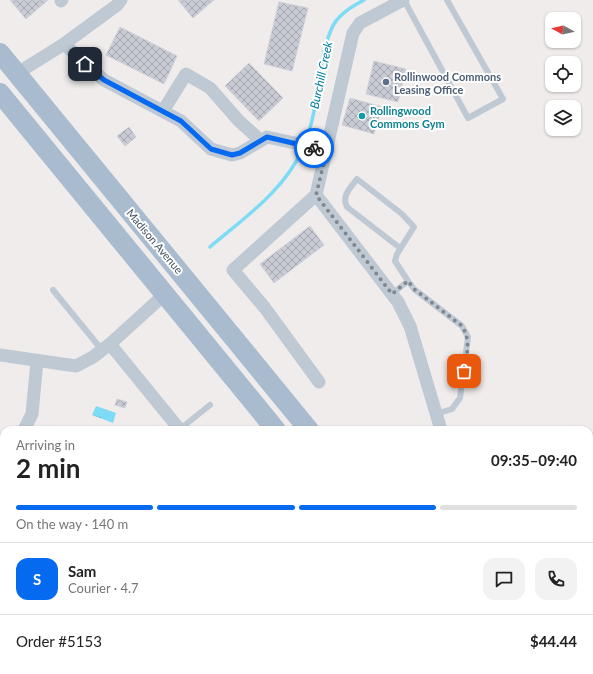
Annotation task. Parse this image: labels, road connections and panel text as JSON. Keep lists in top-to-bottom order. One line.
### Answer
{"streets":{"main road":["Madison Avenue"]},"water":["Burchill Creek"],"places":["Rollinwood Commons Leasing Office","Rollingwood Commons Gym"],"north":"left","page":{"heading":["2 min","Arriving in","09:35–09:40"],"panel":["Sam","Courier · 4.7","Order #5153","$44.44"],"bar":"On the way · 140 m","round":"S"}}
